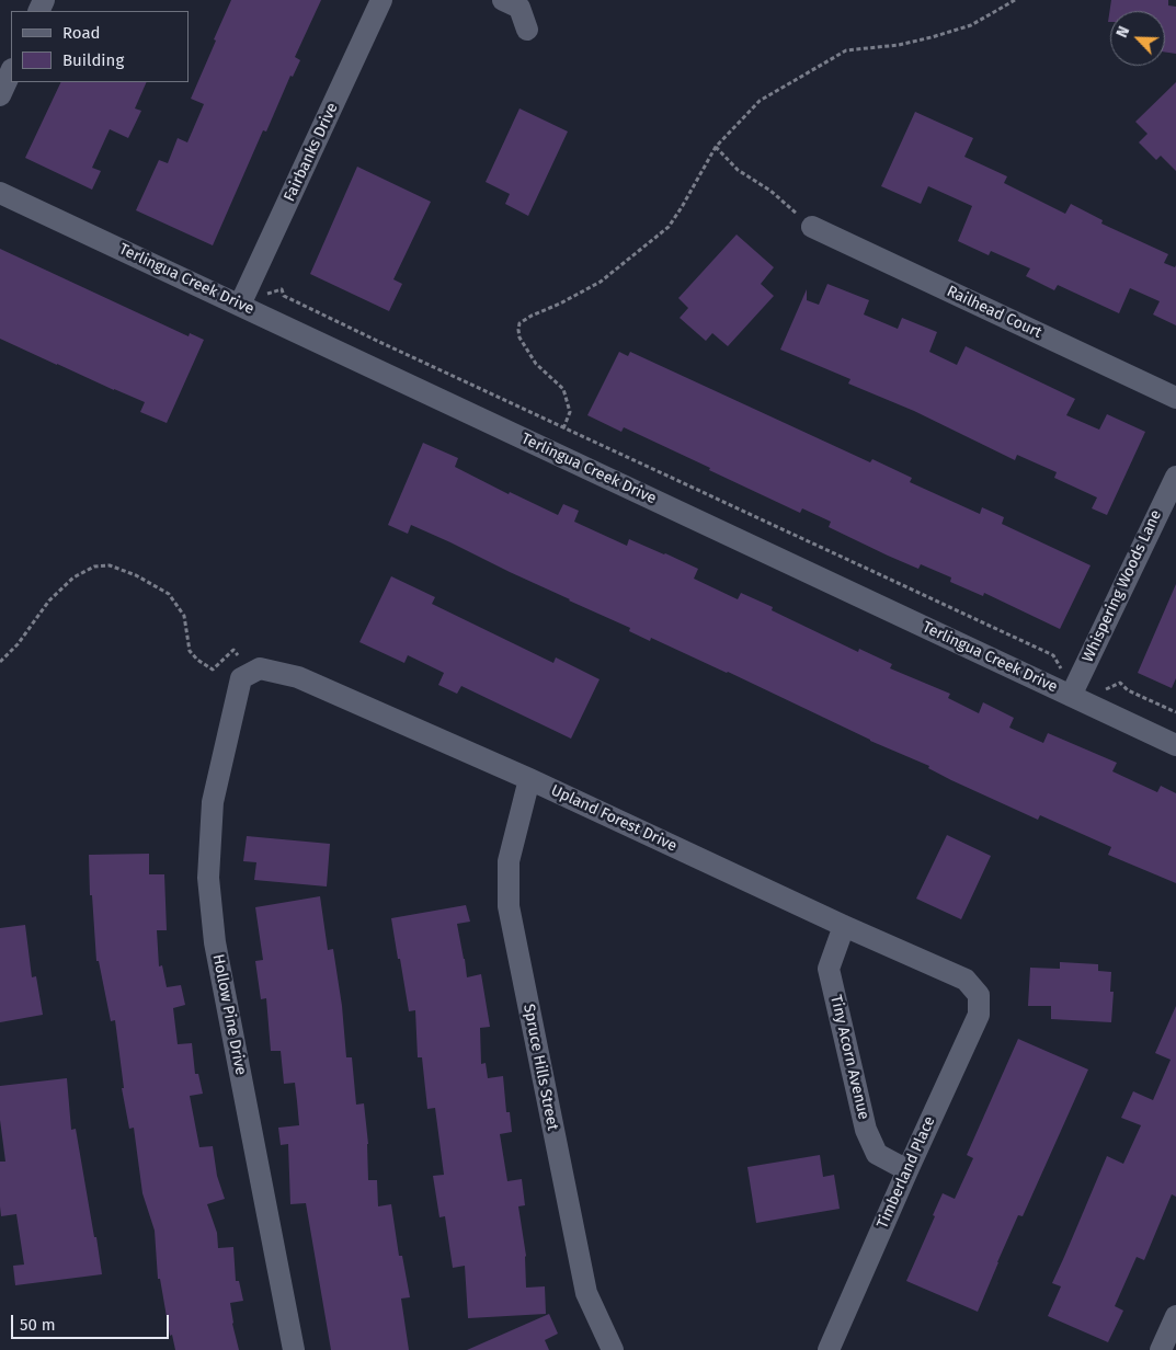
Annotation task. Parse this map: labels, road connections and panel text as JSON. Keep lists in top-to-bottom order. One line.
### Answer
{"streets":{"street":["Fairbanks Drive","Terlingua Creek Drive","Railhead Court","Whispering Woods Lane","Upland Forest Drive","Hollow Pine Drive","Tiny Acorn Avenue","Spruce Hills Street","Timberland Place"]},"crossings":[["Fairbanks Drive","Terlingua Creek Drive"],["Terlingua Creek Drive","Whispering Woods Lane"],["Upland Forest Drive","Hollow Pine Drive"],["Upland Forest Drive","Tiny Acorn Avenue"],["Upland Forest Drive","Spruce Hills Street"],["Upland Forest Drive","Timberland Place"],["Tiny Acorn Avenue","Timberland Place"]],"legend":["Road","Building"],"scale_bar":"50 m","north":"top left"}
